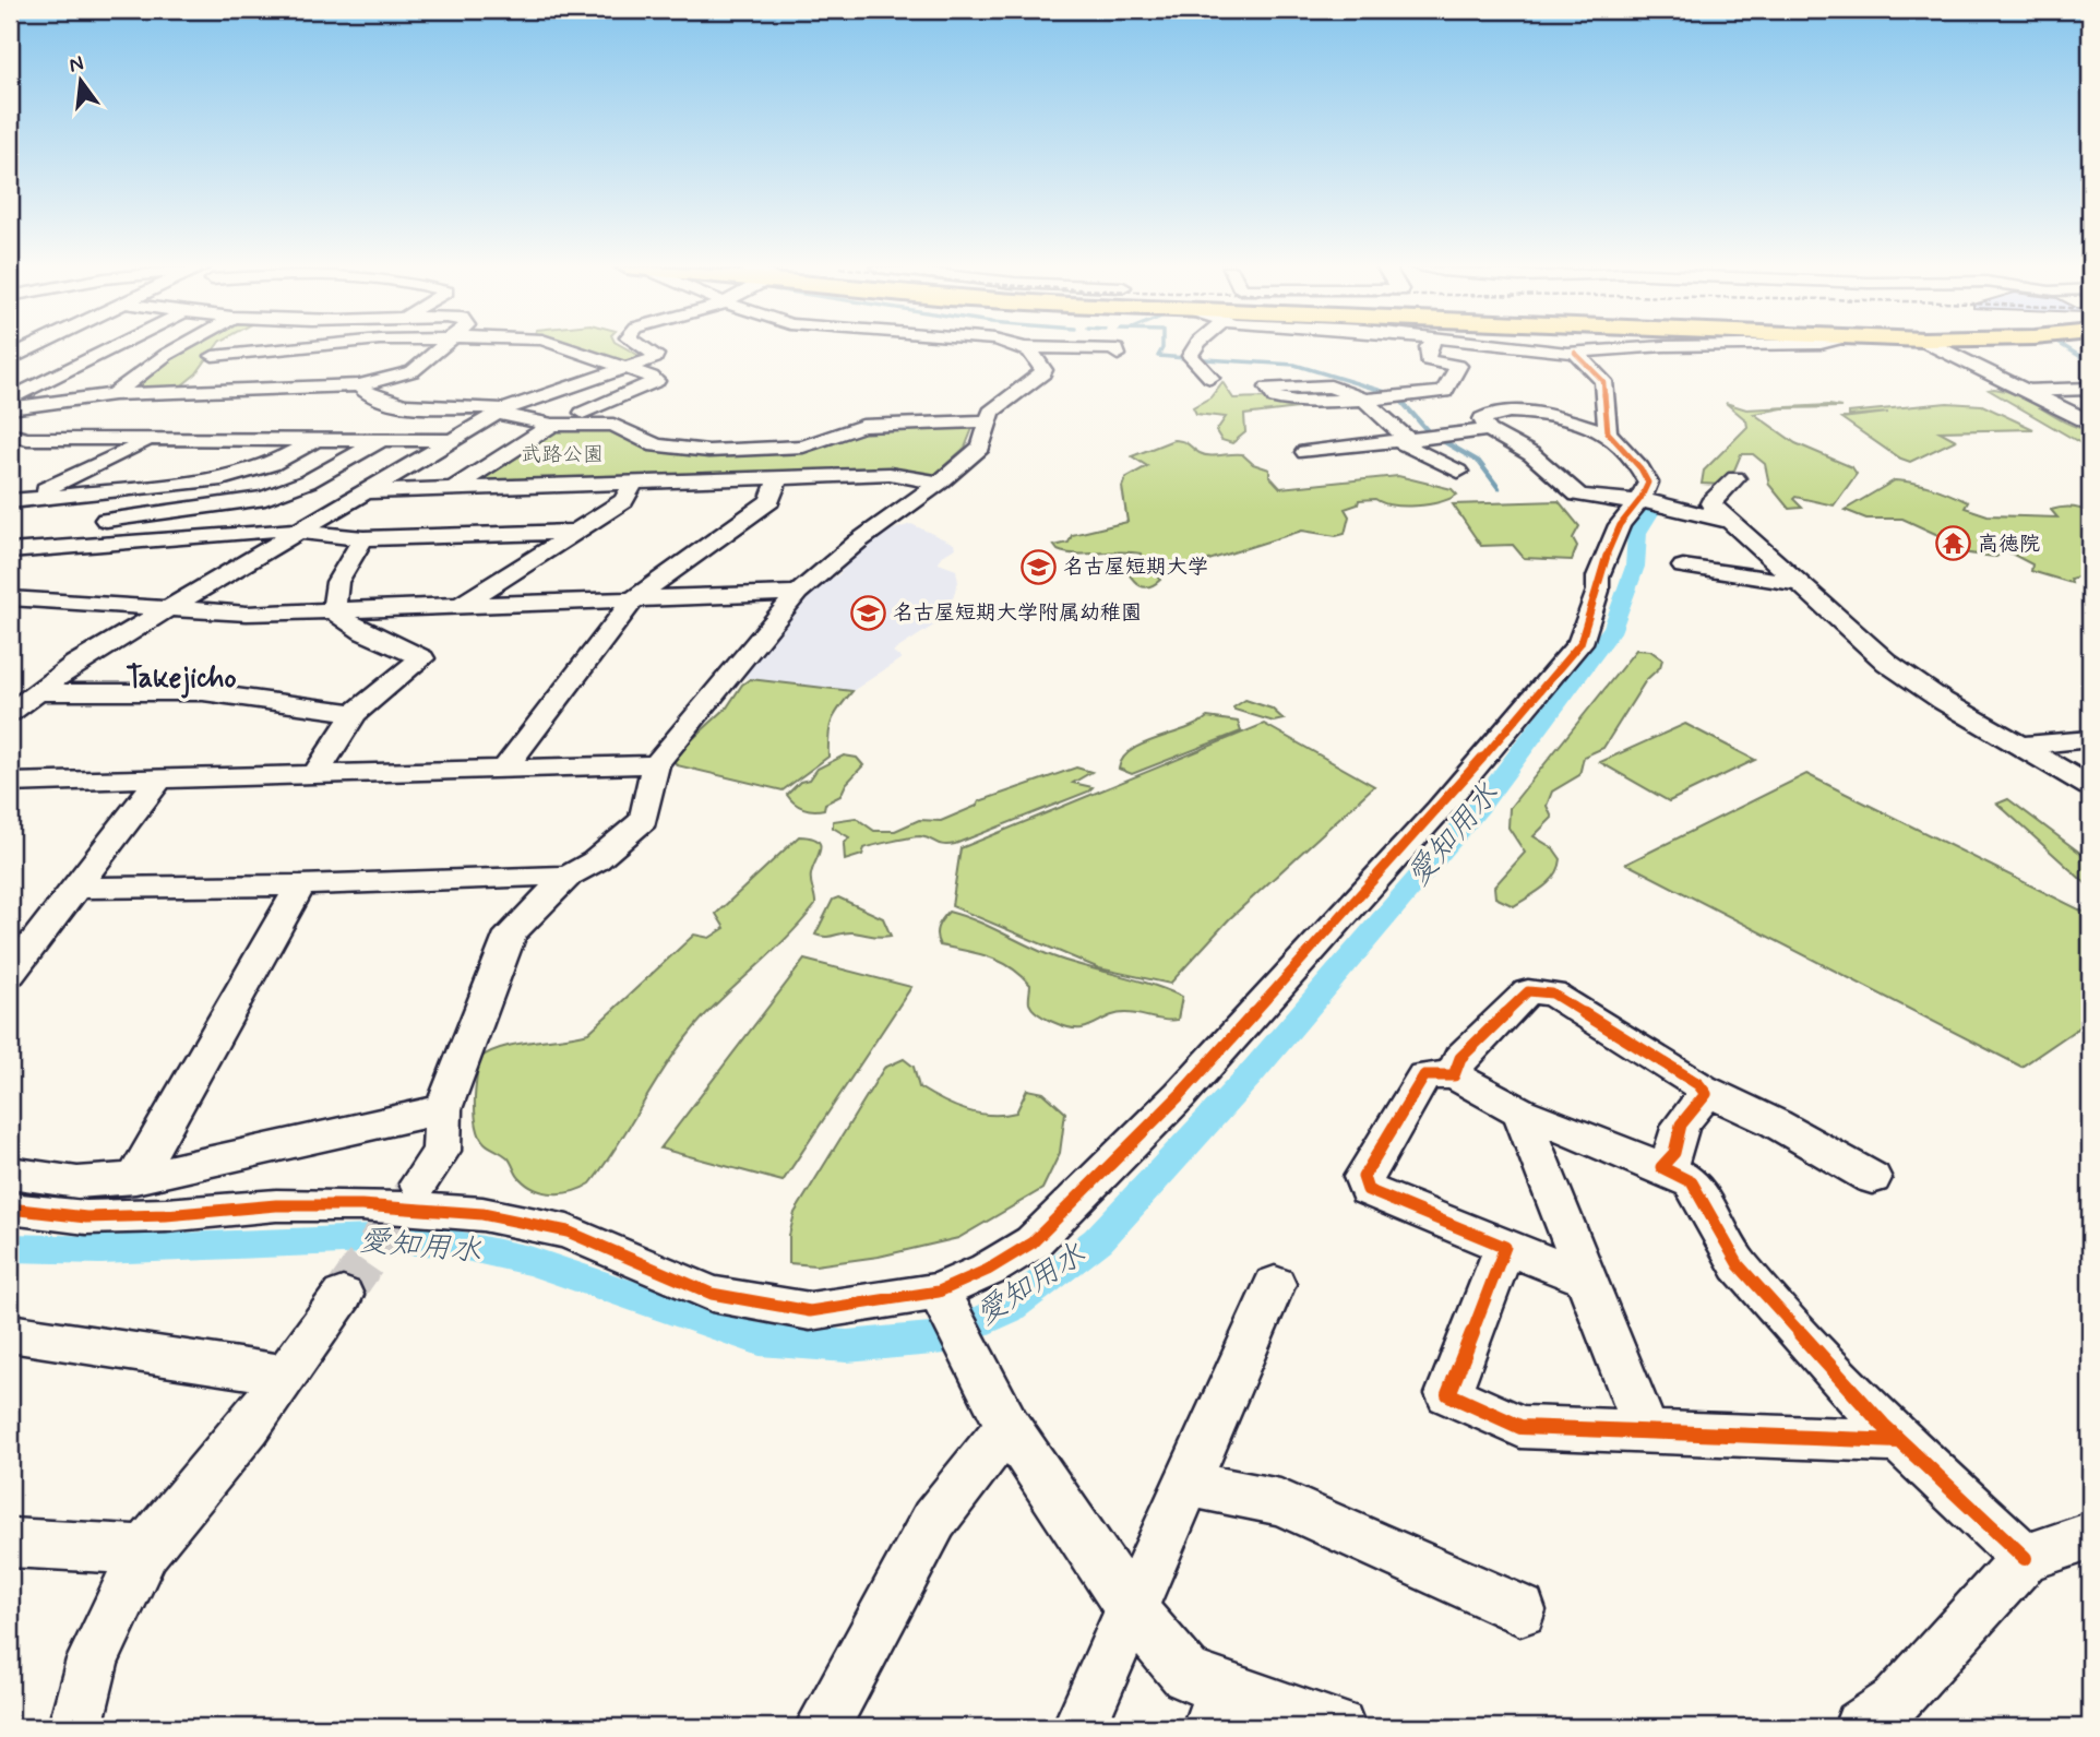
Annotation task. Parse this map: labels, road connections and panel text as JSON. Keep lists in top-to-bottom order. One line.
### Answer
{"districts":["Takejicho"],"water":["愛知用水"],"parks":["武路公園"],"places":{"temple":["高徳院"],"school or university":["名古屋短期大学","名古屋短期大学附属幼稚園"]},"north":"top"}
